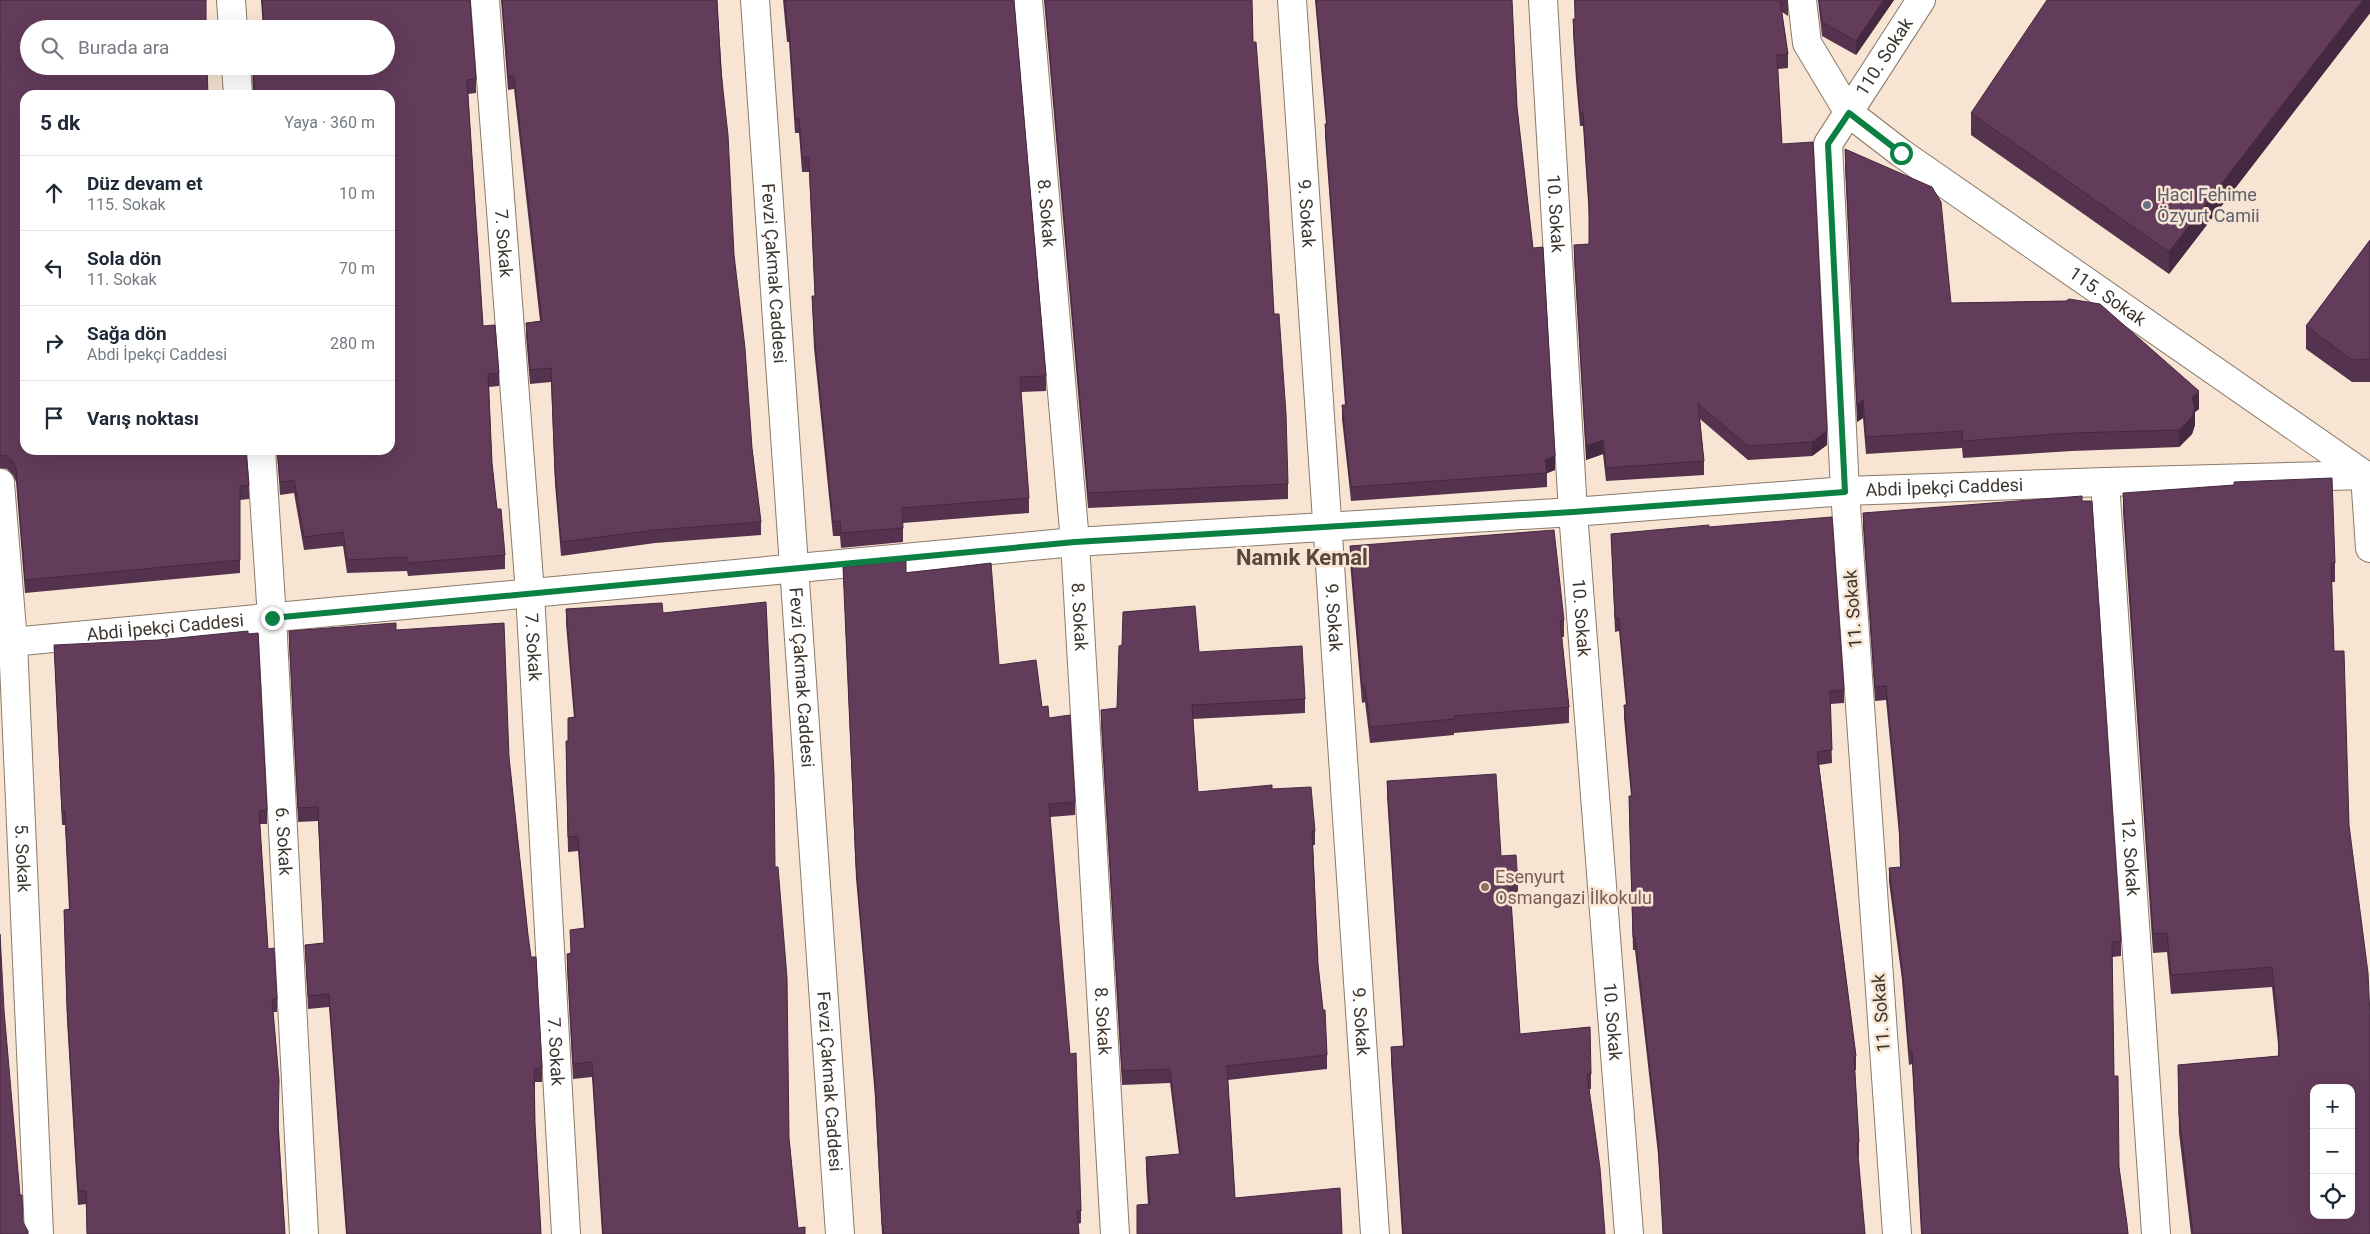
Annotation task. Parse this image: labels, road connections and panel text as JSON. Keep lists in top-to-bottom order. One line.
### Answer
{"streets":{"street":["110. Sokak","8. Sokak","9. Sokak","10. Sokak","7. Sokak","Fevzi Çakmak Caddesi","115. Sokak","Abdi İpekçi Caddesi","11. Sokak","6. Sokak","5. Sokak","12. Sokak"]},"crossings":[["110. Sokak","115. Sokak"],["110. Sokak","11. Sokak"],["8. Sokak","Abdi İpekçi Caddesi"],["9. Sokak","Abdi İpekçi Caddesi"],["10. Sokak","Abdi İpekçi Caddesi"],["7. Sokak","Abdi İpekçi Caddesi"],["Fevzi Çakmak Caddesi","Abdi İpekçi Caddesi"],["115. Sokak","Abdi İpekçi Caddesi"],["115. Sokak","11. Sokak"],["Abdi İpekçi Caddesi","11. Sokak"],["Abdi İpekçi Caddesi","6. Sokak"],["Abdi İpekçi Caddesi","5. Sokak"],["Abdi İpekçi Caddesi","12. Sokak"]],"districts":["Namık Kemal"],"places":["Hacı Fehime Özyurt Camii","Esenyurt Osmangazi İlkokulu"],"page":{"search":"Burada ara","heading":["5 dk","Yaya · 360 m"],"list":[["Düz devam et","115. Sokak","10 m"],["Sola dön","11. Sokak","70 m"],["Sağa dön","Abdi İpekçi Caddesi","280 m"],"Varış noktası"],"map_buttons":["+","−"]}}
